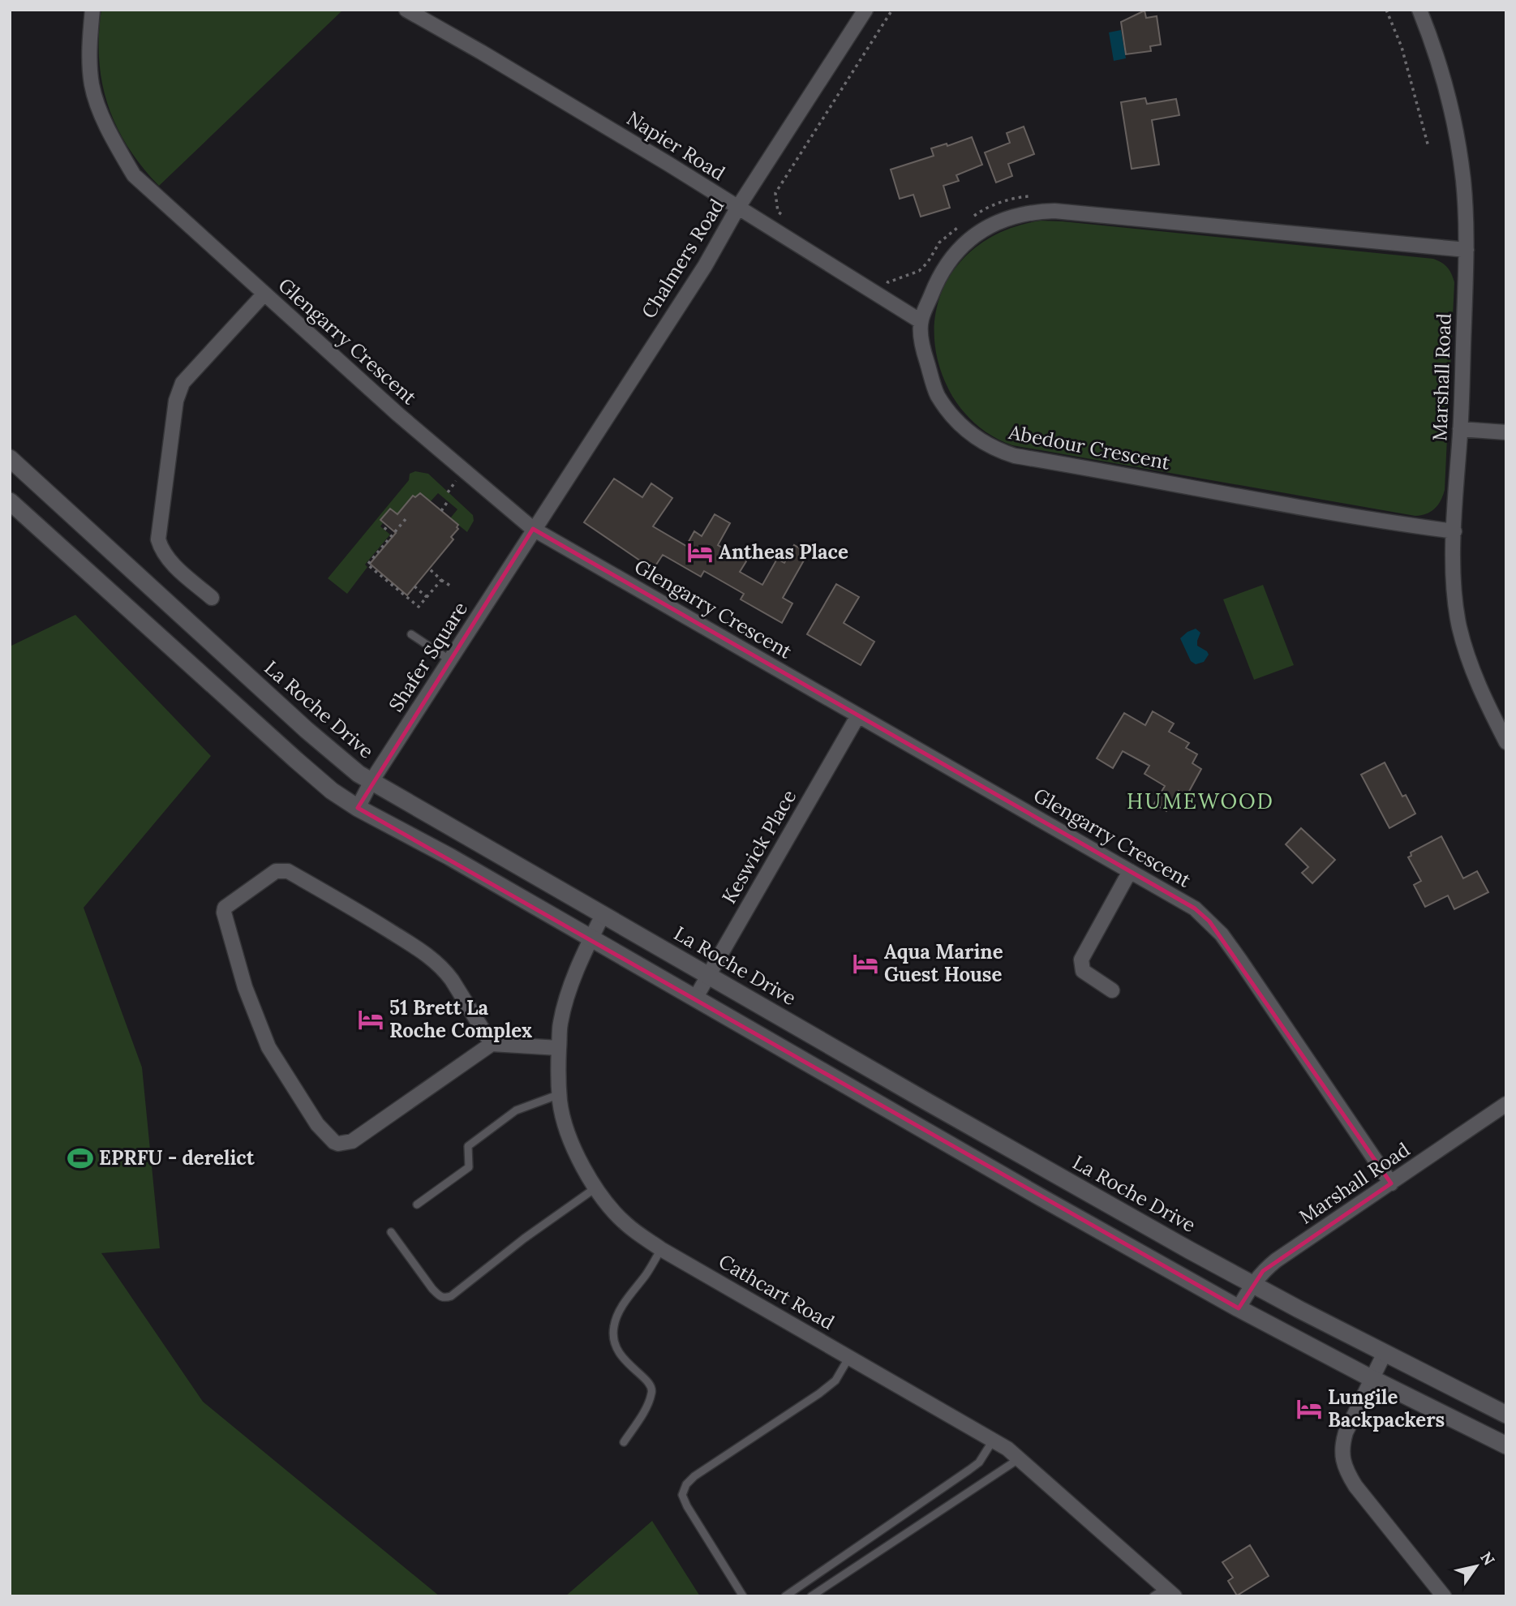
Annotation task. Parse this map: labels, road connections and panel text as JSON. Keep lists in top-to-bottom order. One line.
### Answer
{"streets":{"street":["Napier Road","Chalmers Road","Glengarry Crescent","Marshall Road","Abedour Crescent","Shafer Square","La Roche Drive","Keswick Place","Cathcart Road"]},"crossings":[["Napier Road","Chalmers Road"],["Napier Road","Abedour Crescent"],["Chalmers Road","Glengarry Crescent"],["Chalmers Road","Shafer Square"],["Glengarry Crescent","Marshall Road"],["Glengarry Crescent","Shafer Square"],["Glengarry Crescent","Keswick Place"],["Marshall Road","Abedour Crescent"],["Marshall Road","La Roche Drive"],["Shafer Square","La Roche Drive"],["La Roche Drive","Keswick Place"],["La Roche Drive","Cathcart Road"]],"districts":["HUMEWOOD"],"places":{"hotel":["Antheas Place","Aqua Marine Guest House","51 Brett La Roche Complex","Lungile Backpackers"],"sports":["EPRFU - derelict"]},"north":"top right"}
